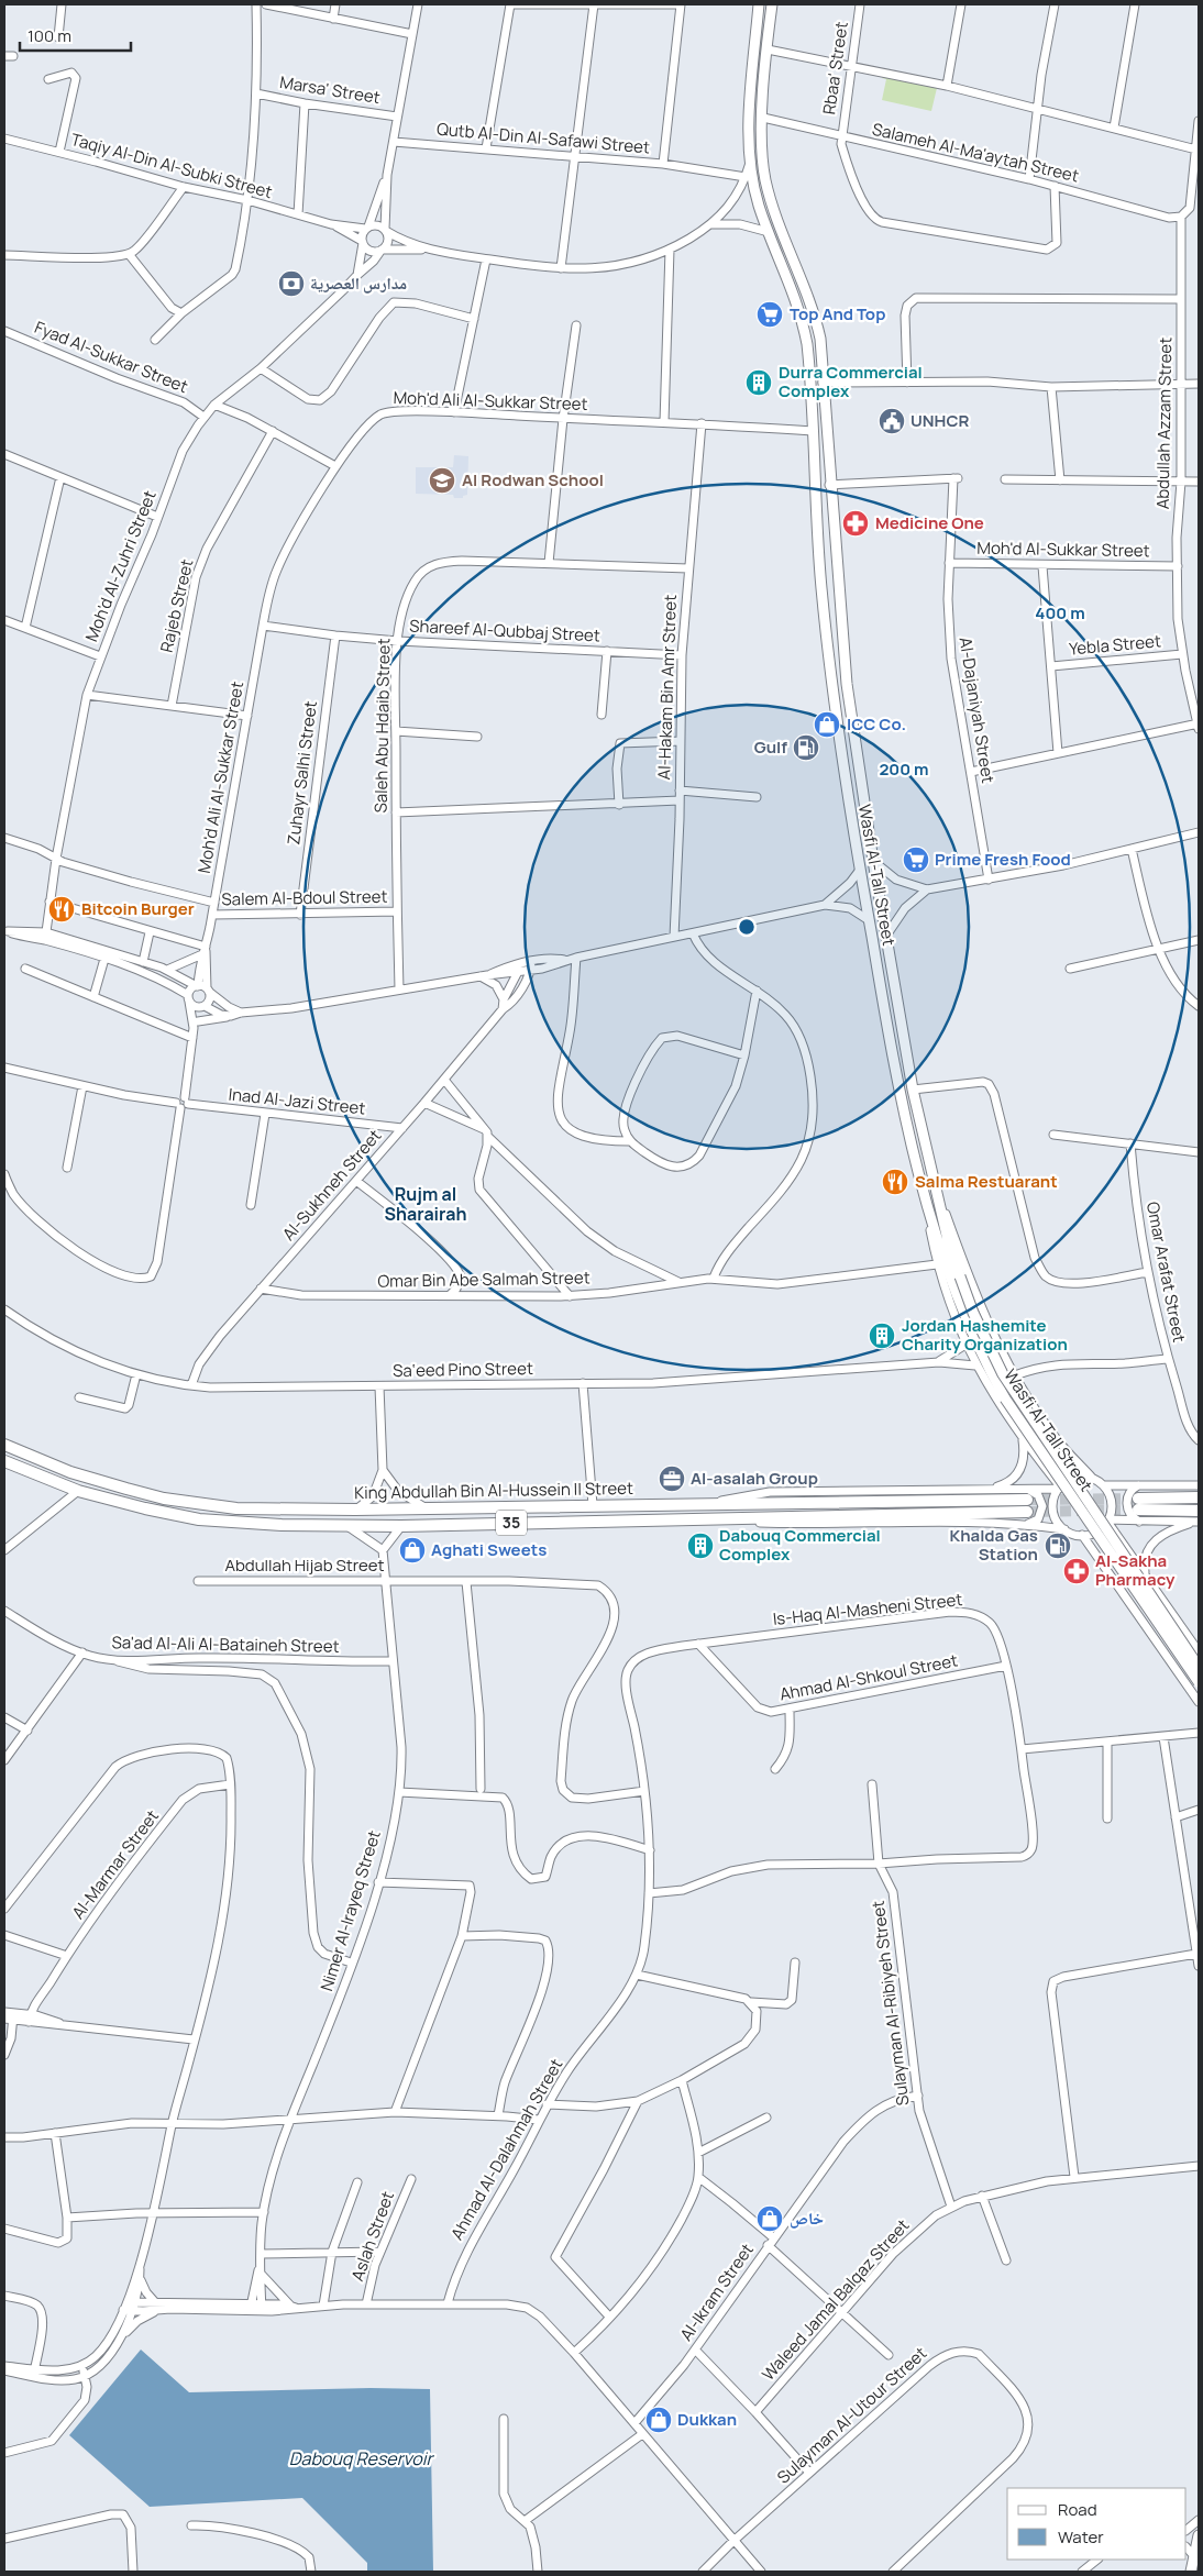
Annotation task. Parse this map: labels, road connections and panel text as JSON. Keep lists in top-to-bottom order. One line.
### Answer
{"streets":{"highway":["King Abdullah Bin Al-Hussein II Street","35"],"main road":["Wasfi Al-Tall Street"],"street":["Rbaa' Street","Marsa' Street","Qutb Al-Din Al-Safawi Street","Salameh Al-Ma'aytah Street","Taqiy Al-Din Al-Subki Street","Fyad Al-Sukkar Street","Moh'd Ali Al-Sukkar Street","Abdullah Azzam Street","Moh'd Al-Sukkar Street","Moh'd Al-Zuhri Street","Rajeb Street","Shareef Al-Qubbaj Street","Yebla Street","Al-Hakam Bin Amr Street","Al-Dajaniyah Street","Saleh Abu Hdaib Street","Zuhayr Salhi Street","Salem Al-Bdoul Street","Inad Al-Jazi Street","Al-Sukhneh Street","Omar Arafat Street","Omar Bin Abe Salmah Street","Sa‘eed Pino Street","Abdullah Hijab Street","Is-Haq Al-Masheni Street","Sa'ad Al-Ali Al-Bataineh Street","Ahmad Al-Shkoul Street","Al-Marmar Street","Nimer Al-Irayeq Street","Sulayman Al-Ribiyeh Street","Ahmad Al-Dalahmah Street","Aslah Street","Al-Ikram Street","Waleed Jamal Balqaz Street","Sulayman Al-Utour Street"]},"crossings":[["Rbaa' Street","Salameh Al-Ma'aytah Street"],["Salameh Al-Ma'aytah Street","Abdullah Azzam Street"],["Salameh Al-Ma'aytah Street","Wasfi Al-Tall Street"],["Taqiy Al-Din Al-Subki Street","Moh'd Al-Zuhri Street"],["Fyad Al-Sukkar Street","Moh'd Al-Zuhri Street"],["Moh'd Ali Al-Sukkar Street","Shareef Al-Qubbaj Street"],["Moh'd Ali Al-Sukkar Street","Al-Hakam Bin Amr Street"],["Moh'd Ali Al-Sukkar Street","Wasfi Al-Tall Street"],["Moh'd Ali Al-Sukkar Street","Salem Al-Bdoul Street"],["Abdullah Azzam Street","Moh'd Al-Sukkar Street"],["Abdullah Azzam Street","Yebla Street"],["Moh'd Al-Sukkar Street","Al-Dajaniyah Street"],["Shareef Al-Qubbaj Street","Al-Hakam Bin Amr Street"],["Shareef Al-Qubbaj Street","Saleh Abu Hdaib Street"],["Shareef Al-Qubbaj Street","Zuhayr Salhi Street"],["Al-Hakam Bin Amr Street","Saleh Abu Hdaib Street"],["Al-Dajaniyah Street","Wasfi Al-Tall Street"],["Saleh Abu Hdaib Street","Salem Al-Bdoul Street"],["Zuhayr Salhi Street","Salem Al-Bdoul Street"],["Inad Al-Jazi Street","Al-Sukhneh Street"],["Al-Sukhneh Street","Omar Bin Abe Salmah Street"],["Al-Sukhneh Street","Sa‘eed Pino Street"],["Abdullah Hijab Street","Nimer Al-Irayeq Street"],["Abdullah Hijab Street","Ahmad Al-Dalahmah Street"],["Is-Haq Al-Masheni Street","Ahmad Al-Shkoul Street"],["Is-Haq Al-Masheni Street","Sulayman Al-Ribiyeh Street"],["Is-Haq Al-Masheni Street","Ahmad Al-Dalahmah Street"],["Sa'ad Al-Ali Al-Bataineh Street","Nimer Al-Irayeq Street"],["Sulayman Al-Ribiyeh Street","Al-Ikram Street"],["Sulayman Al-Ribiyeh Street","Waleed Jamal Balqaz Street"]],"districts":["Rujm al Sharairah"],"water":["Dabouq Reservoir"],"places":{"bank":["مدارس العصرية"],"supermarket":["Top And Top","Prime Fresh Food"],"building":["Durra Commercial Complex","Jordan Hashemite Charity Organization","Dabouq Commercial Complex"],"public building":["UNHCR"],"school or university":["Al Rodwan School"],"pharmacy":["Medicine One","Al-Sakha Pharmacy"],"shop":["ICC Co.","Aghati Sweets","خاص","Dukkan"],"fuel station":["Gulf","Khalda Gas Station"],"restaurant":["Bitcoin Burger","Salma Restuarant"],"office":["Al-asalah Group"]},"legend":["Road","Water"],"scale_bar":"100 m","rings":["400 m","200 m"]}
